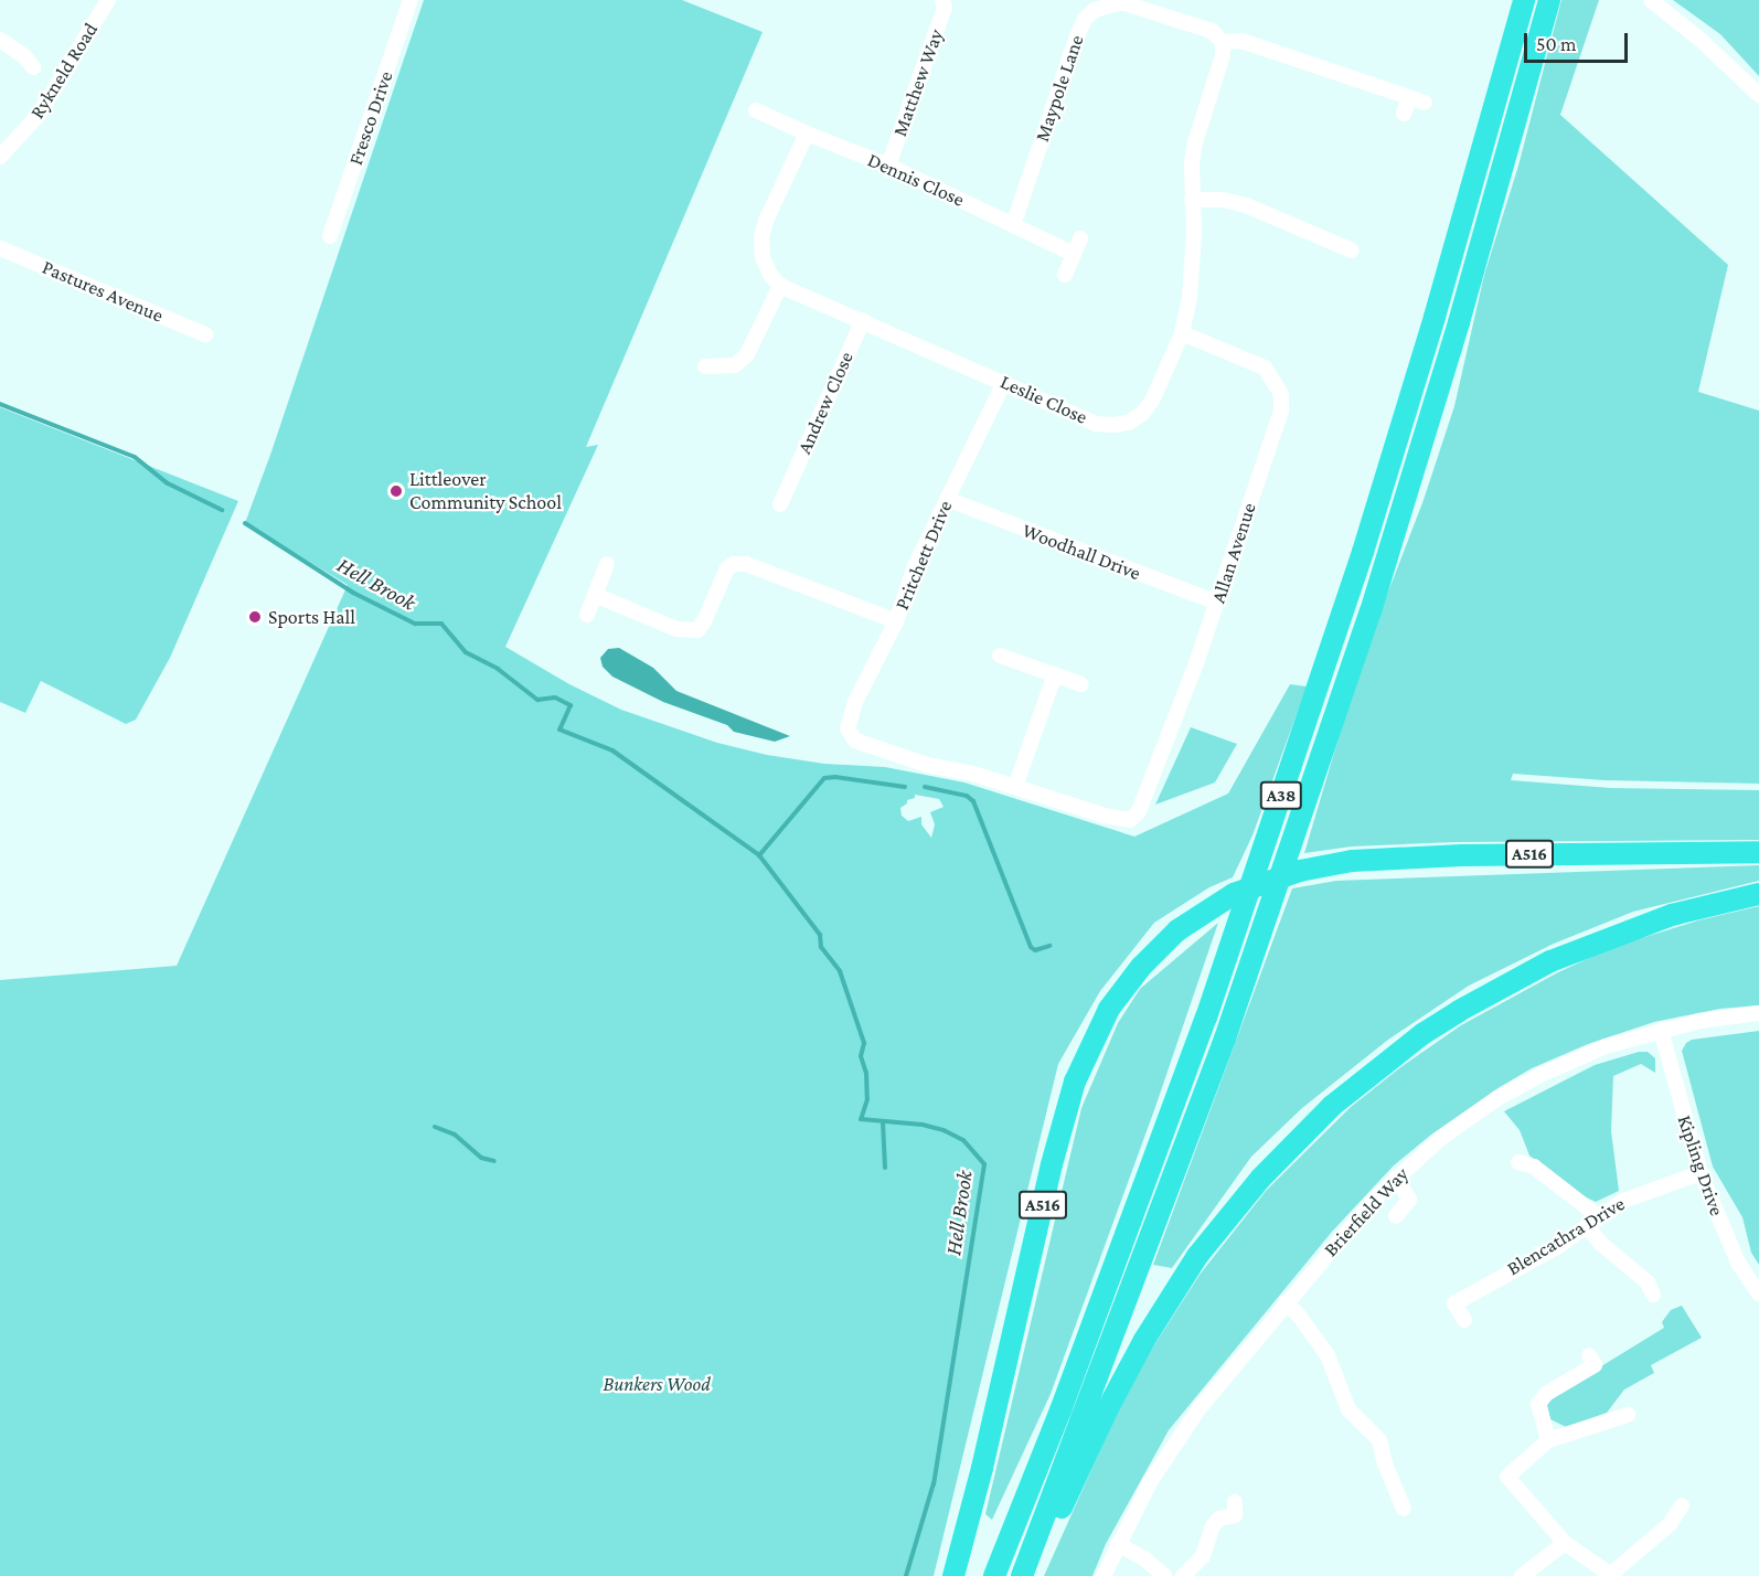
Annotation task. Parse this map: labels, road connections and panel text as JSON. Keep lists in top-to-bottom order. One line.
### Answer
{"streets":{"highway":["A38","A516"],"street":["Rykneld Road","Matthew Way","Maypole Lane","Fresco Drive","Dennis Close","Pastures Avenue","Leslie Close","Andrew Close","Woodhall Drive","Allan Avenue","Pritchett Drive","Kipling Drive","Brierfield Way","Blencathra Drive"]},"crossings":[["Matthew Way","Dennis Close"],["Maypole Lane","Dennis Close"],["Maypole Lane","Leslie Close"],["Leslie Close","Andrew Close"],["Leslie Close","Allan Avenue"],["Leslie Close","Pritchett Drive"],["Woodhall Drive","Allan Avenue"],["Woodhall Drive","Pritchett Drive"],["Allan Avenue","Pritchett Drive"],["Kipling Drive","Brierfield Way"],["Kipling Drive","Blencathra Drive"]],"water":["Hell Brook"],"parks":["Bunkers Wood"],"places":["Littleover Community School","Sports Hall"],"scale_bar":"50 m"}
